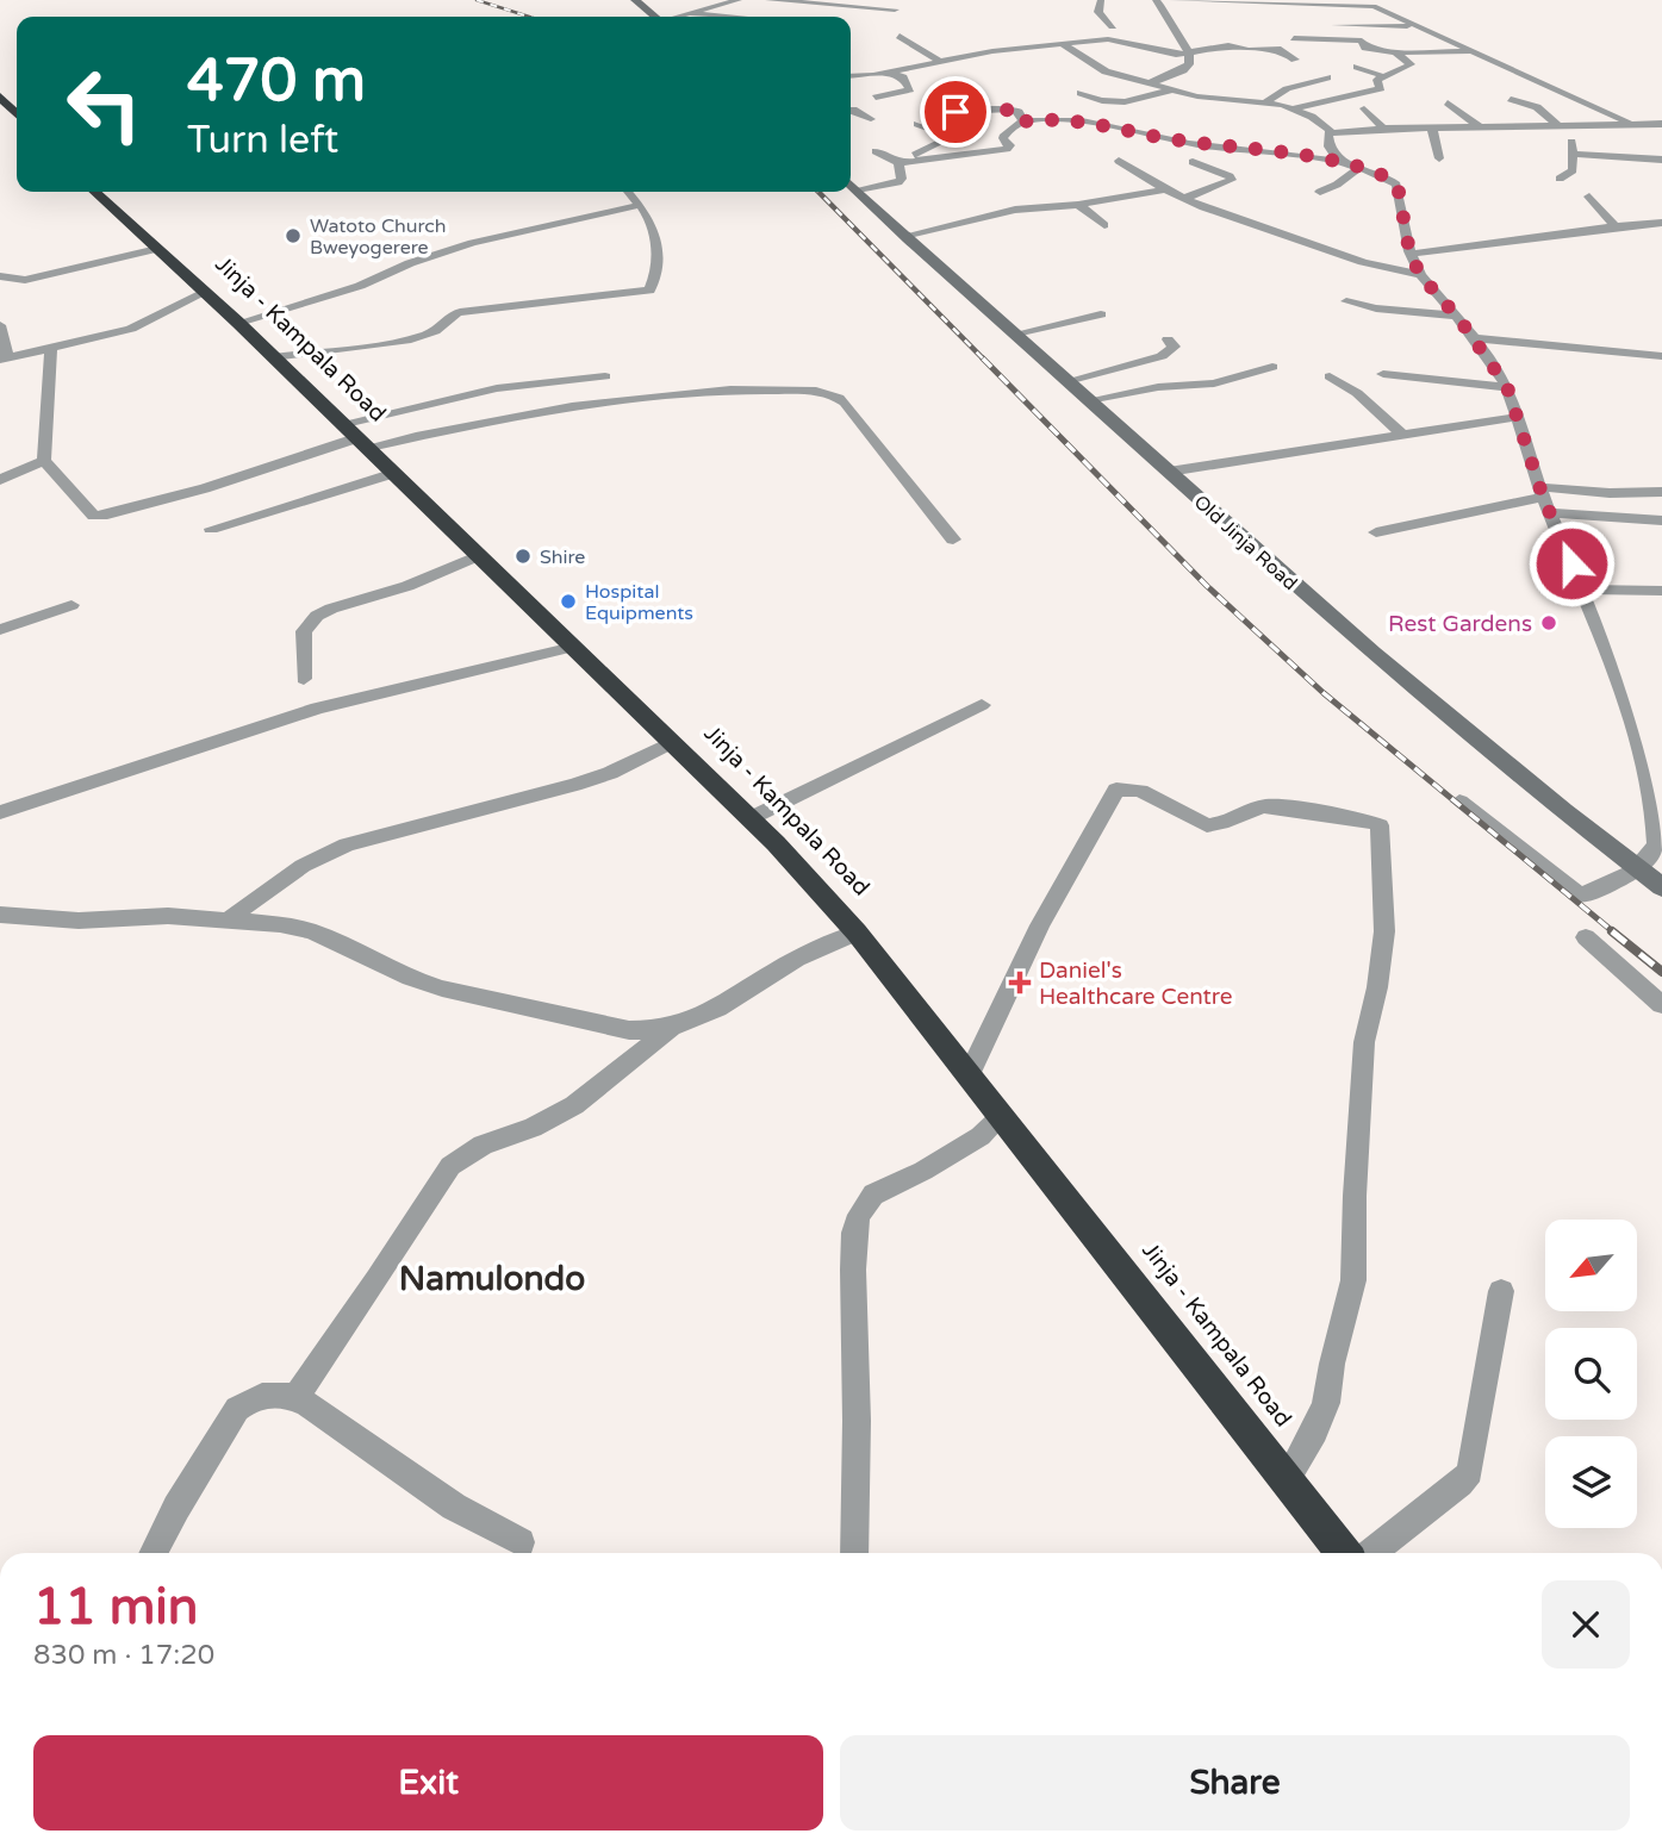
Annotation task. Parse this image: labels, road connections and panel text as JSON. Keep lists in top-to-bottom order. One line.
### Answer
{"streets":{"highway":["Jinja - Kampala Road"],"main road":["Old Jinja Road"]},"districts":["Namulondo"],"places":{"other":["Watoto Church Bweyogerere","Shire","Hospital Equipments","Rest Gardens"],"health":["Daniel's Healthcare Centre"]},"north":"bottom left","page":{"turn":["470 m","Turn left"],"heading":["11 min","830 m · 17:20"],"buttons":["Exit","Share"]}}
